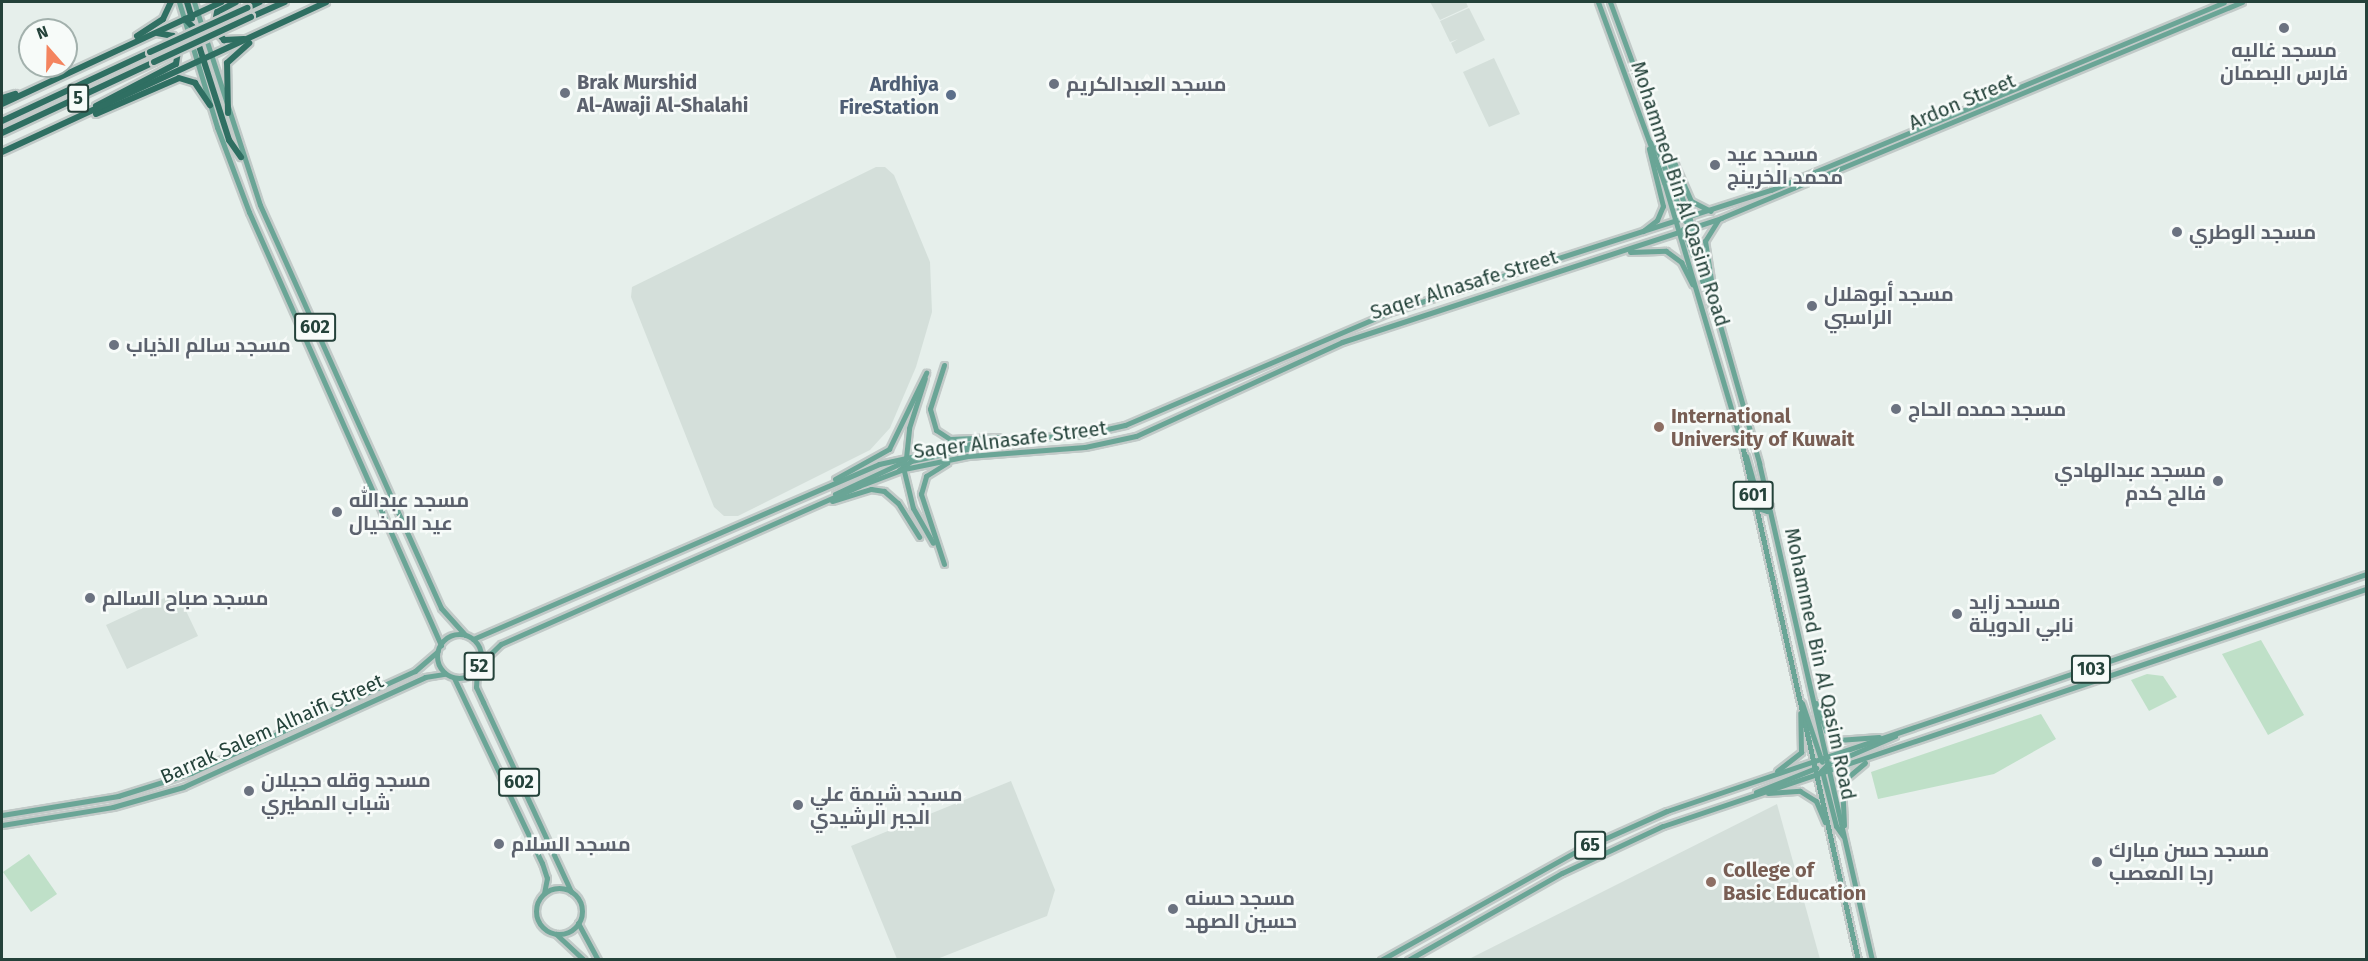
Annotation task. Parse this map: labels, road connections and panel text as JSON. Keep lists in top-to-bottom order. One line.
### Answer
{"streets":{"highway":["5"],"main road":["Ardon Street","Mohammed Bin Al Qasim Road","Saqer Alnasafe Street","602","601","52","103","Barrak Salem Alhaifi Street","65"]},"crossings":[["Ardon Street","Mohammed Bin Al Qasim Road"],["Ardon Street","Saqer Alnasafe Street"],["Mohammed Bin Al Qasim Road","Saqer Alnasafe Street"],["Mohammed Bin Al Qasim Road","103"],["Mohammed Bin Al Qasim Road","65"],["Saqer Alnasafe Street","602"],["Saqer Alnasafe Street","52"],["Saqer Alnasafe Street","Barrak Salem Alhaifi Street"],["602","52"],["602","Barrak Salem Alhaifi Street"],["52","Barrak Salem Alhaifi Street"],["103","65"]],"places":["مسجد غاليه فارس البصمان","مسجد العبدالكريم","Brak Murshid Al-Awaji Al-Shalahi","Ardhiya FireStation","مسجد عيد محمد الخرينج","مسجد الوطري","مسجد أبوهلال الراسبي","مسجد سالم الذياب","مسجد حمده الحاج","International University of Kuwait","مسجد عبدالهادي فالح كدم","مسجد عبدالله عيد المخيال","مسجد صباح السالم","مسجد زايد نابي الدويلة","مسجد وقله حجيلان شباب المطيري","مسجد شيمة علي الجبر الرشيدي","مسجد السلام","مسجد حسن مبارك رجا المعصب","College of Basic Education","مسجد حسنه حسين الصهد"],"north":"top"}
